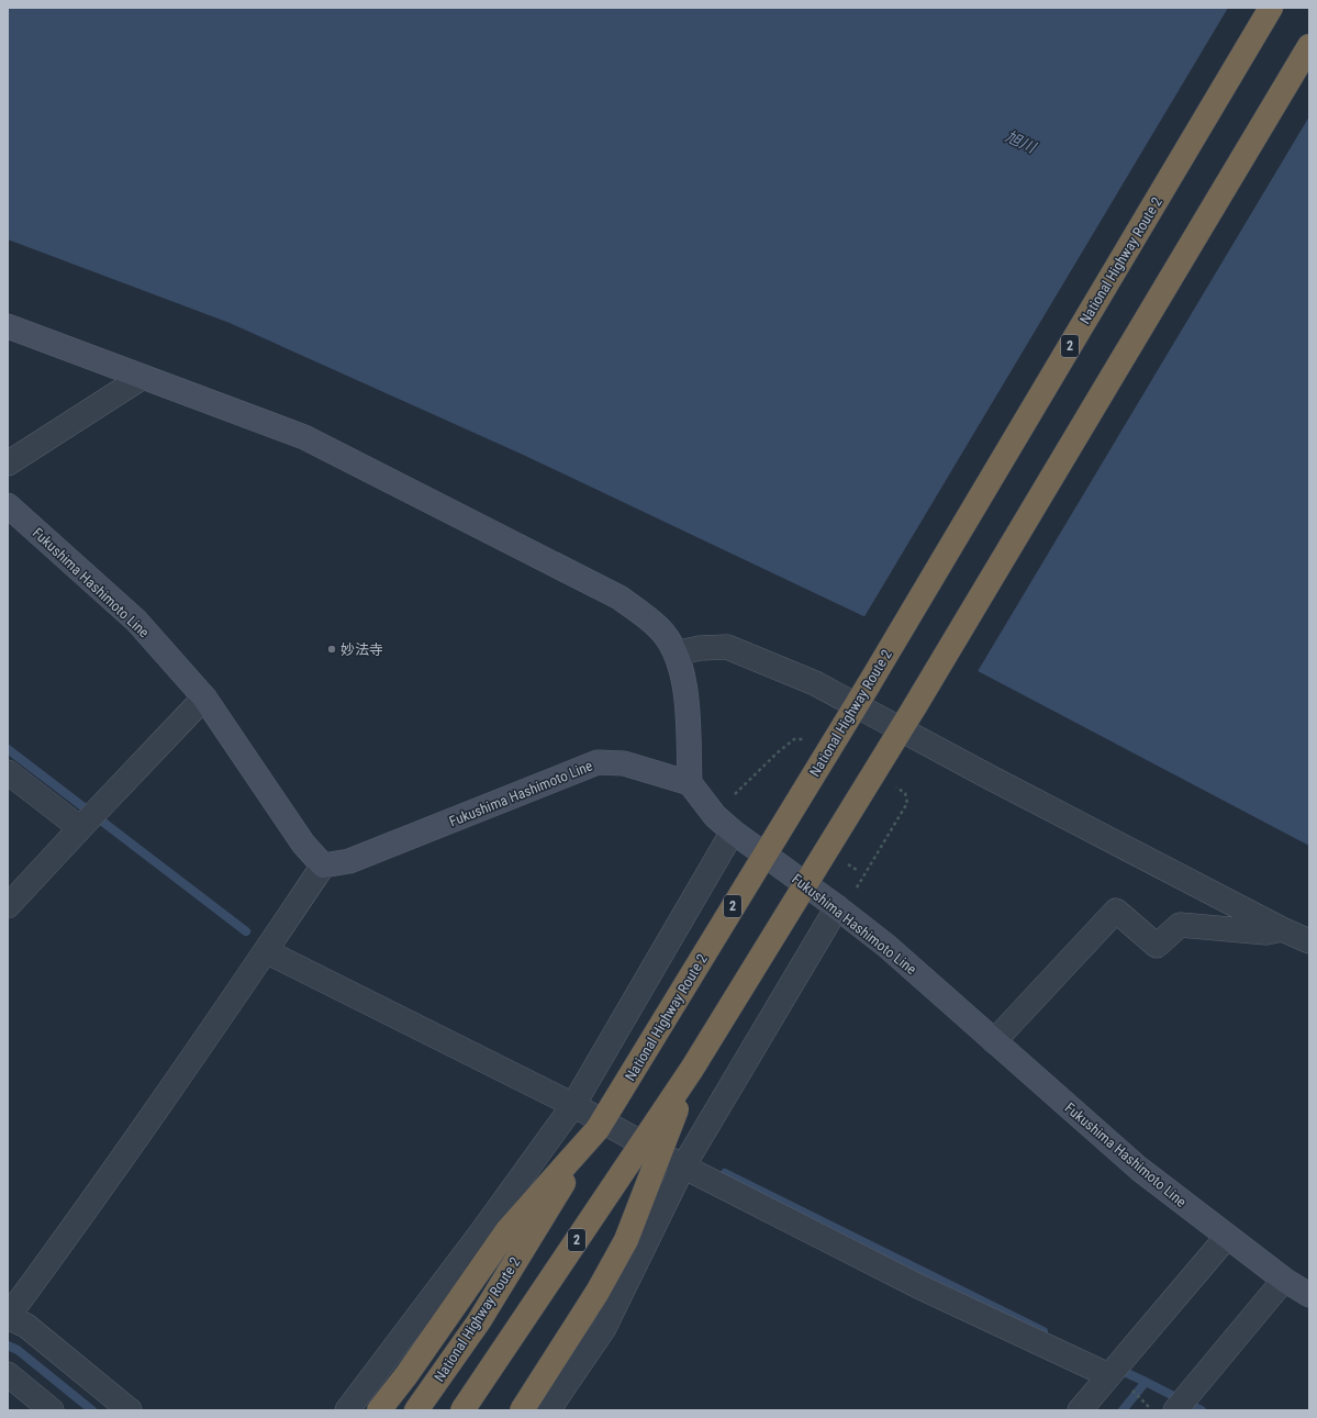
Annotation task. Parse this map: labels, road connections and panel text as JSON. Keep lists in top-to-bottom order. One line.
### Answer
{"streets":{"highway":["National Highway Route 2","2"],"main road":["Fukushima Hashimoto Line"]},"water":["旭川"],"places":["妙法寺"]}
